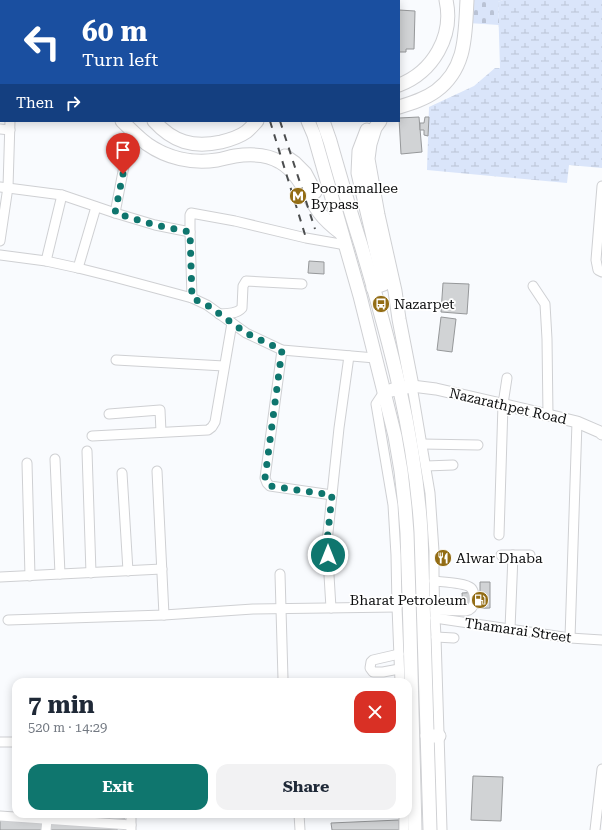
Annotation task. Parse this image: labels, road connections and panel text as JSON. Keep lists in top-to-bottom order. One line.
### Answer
{"streets":{"main road":["Nazarathpet Road"],"street":["Thamarai Street"]},"places":{"metro station":["Poonamallee Bypass"],"bus stop":["Nazarpet"],"restaurant":["Alwar Dhaba"],"fuel station":["Bharat Petroleum"]},"page":{"turn":["60 m","Turn left"],"then":"Then","heading":["7 min","520 m · 14:29"],"buttons":["Exit","Share"]}}
